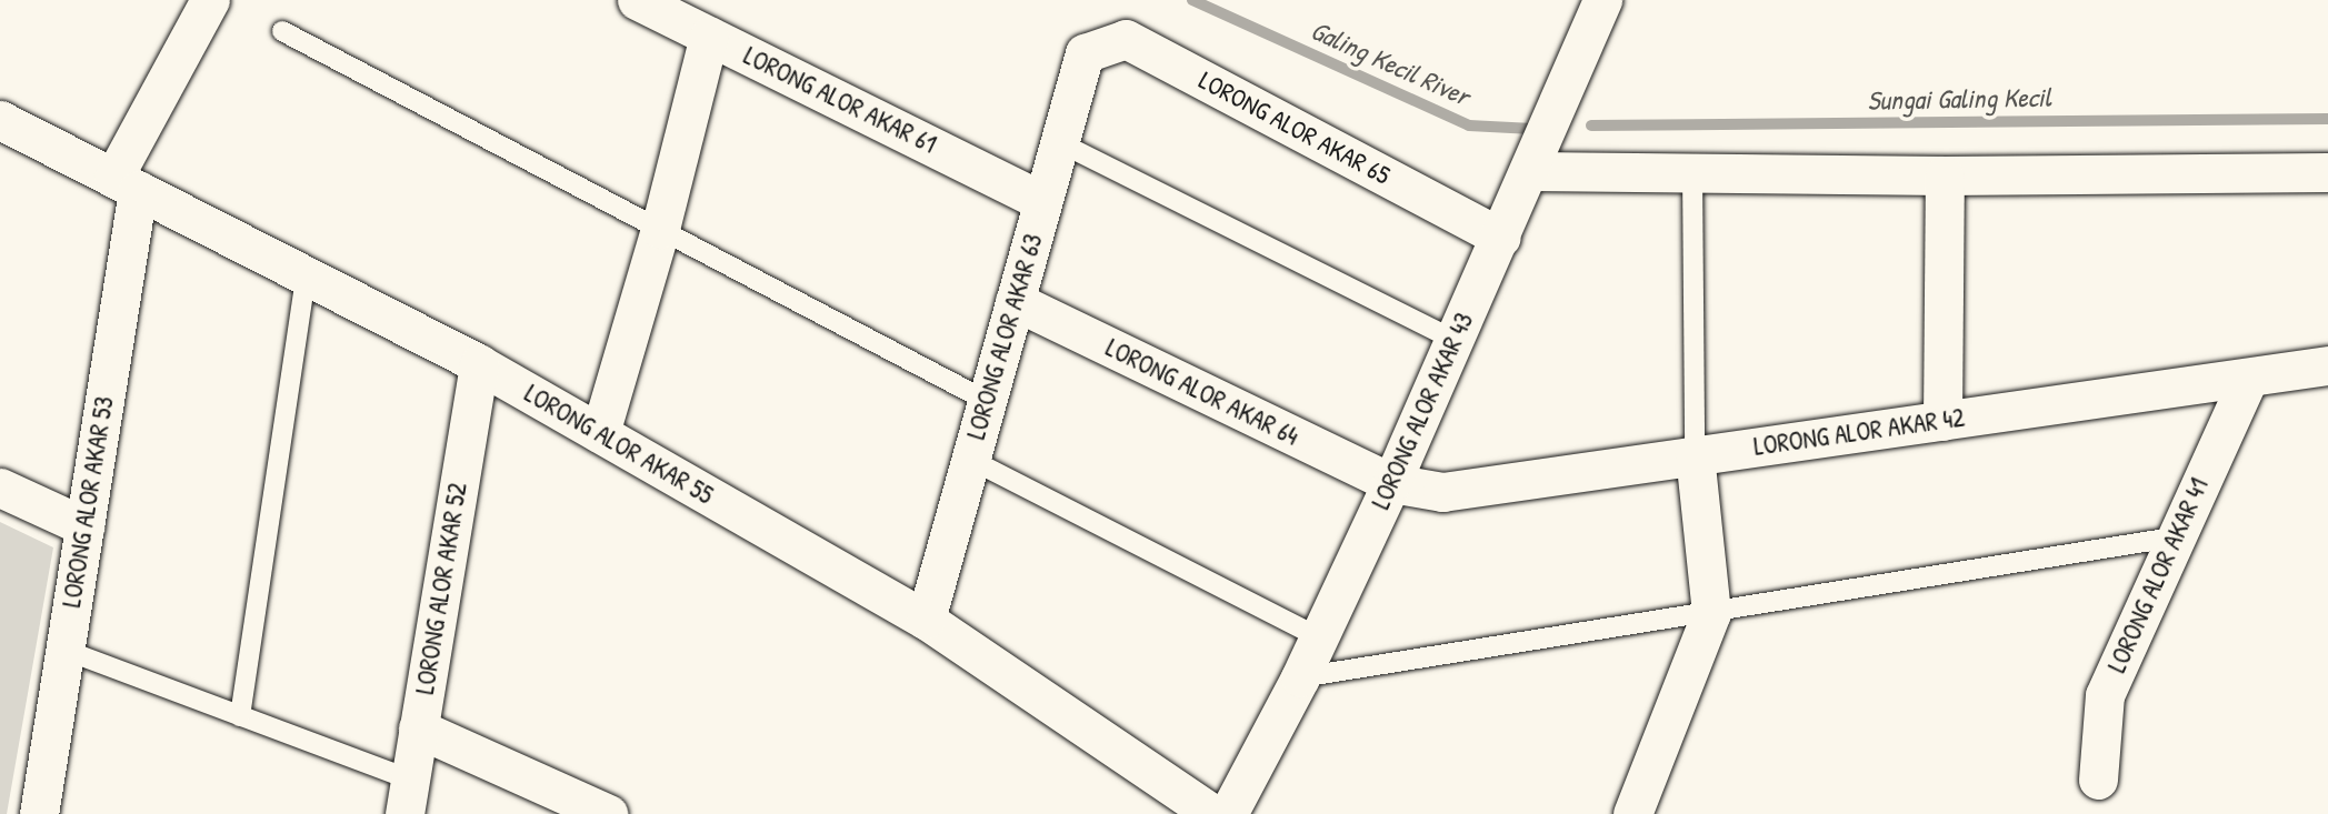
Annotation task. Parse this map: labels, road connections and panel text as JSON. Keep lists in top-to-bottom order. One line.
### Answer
{"streets":{"street":["LORONG ALOR AKAR 61","LORONG ALOR AKAR 65","LORONG ALOR AKAR 63","LORONG ALOR AKAR 64","LORONG ALOR AKAR 43","LORONG ALOR AKAR 42","LORONG ALOR AKAR 55","LORONG ALOR AKAR 53","LORONG ALOR AKAR 41","LORONG ALOR AKAR 52"]},"crossings":[["LORONG ALOR AKAR 61","LORONG ALOR AKAR 63"],["LORONG ALOR AKAR 65","LORONG ALOR AKAR 63"],["LORONG ALOR AKAR 65","LORONG ALOR AKAR 43"],["LORONG ALOR AKAR 63","LORONG ALOR AKAR 64"],["LORONG ALOR AKAR 63","LORONG ALOR AKAR 55"],["LORONG ALOR AKAR 64","LORONG ALOR AKAR 43"],["LORONG ALOR AKAR 64","LORONG ALOR AKAR 42"],["LORONG ALOR AKAR 43","LORONG ALOR AKAR 42"],["LORONG ALOR AKAR 42","LORONG ALOR AKAR 41"],["LORONG ALOR AKAR 55","LORONG ALOR AKAR 53"],["LORONG ALOR AKAR 55","LORONG ALOR AKAR 52"]],"water":["Galing Kecil River","Sungai Galing Kecil"]}
